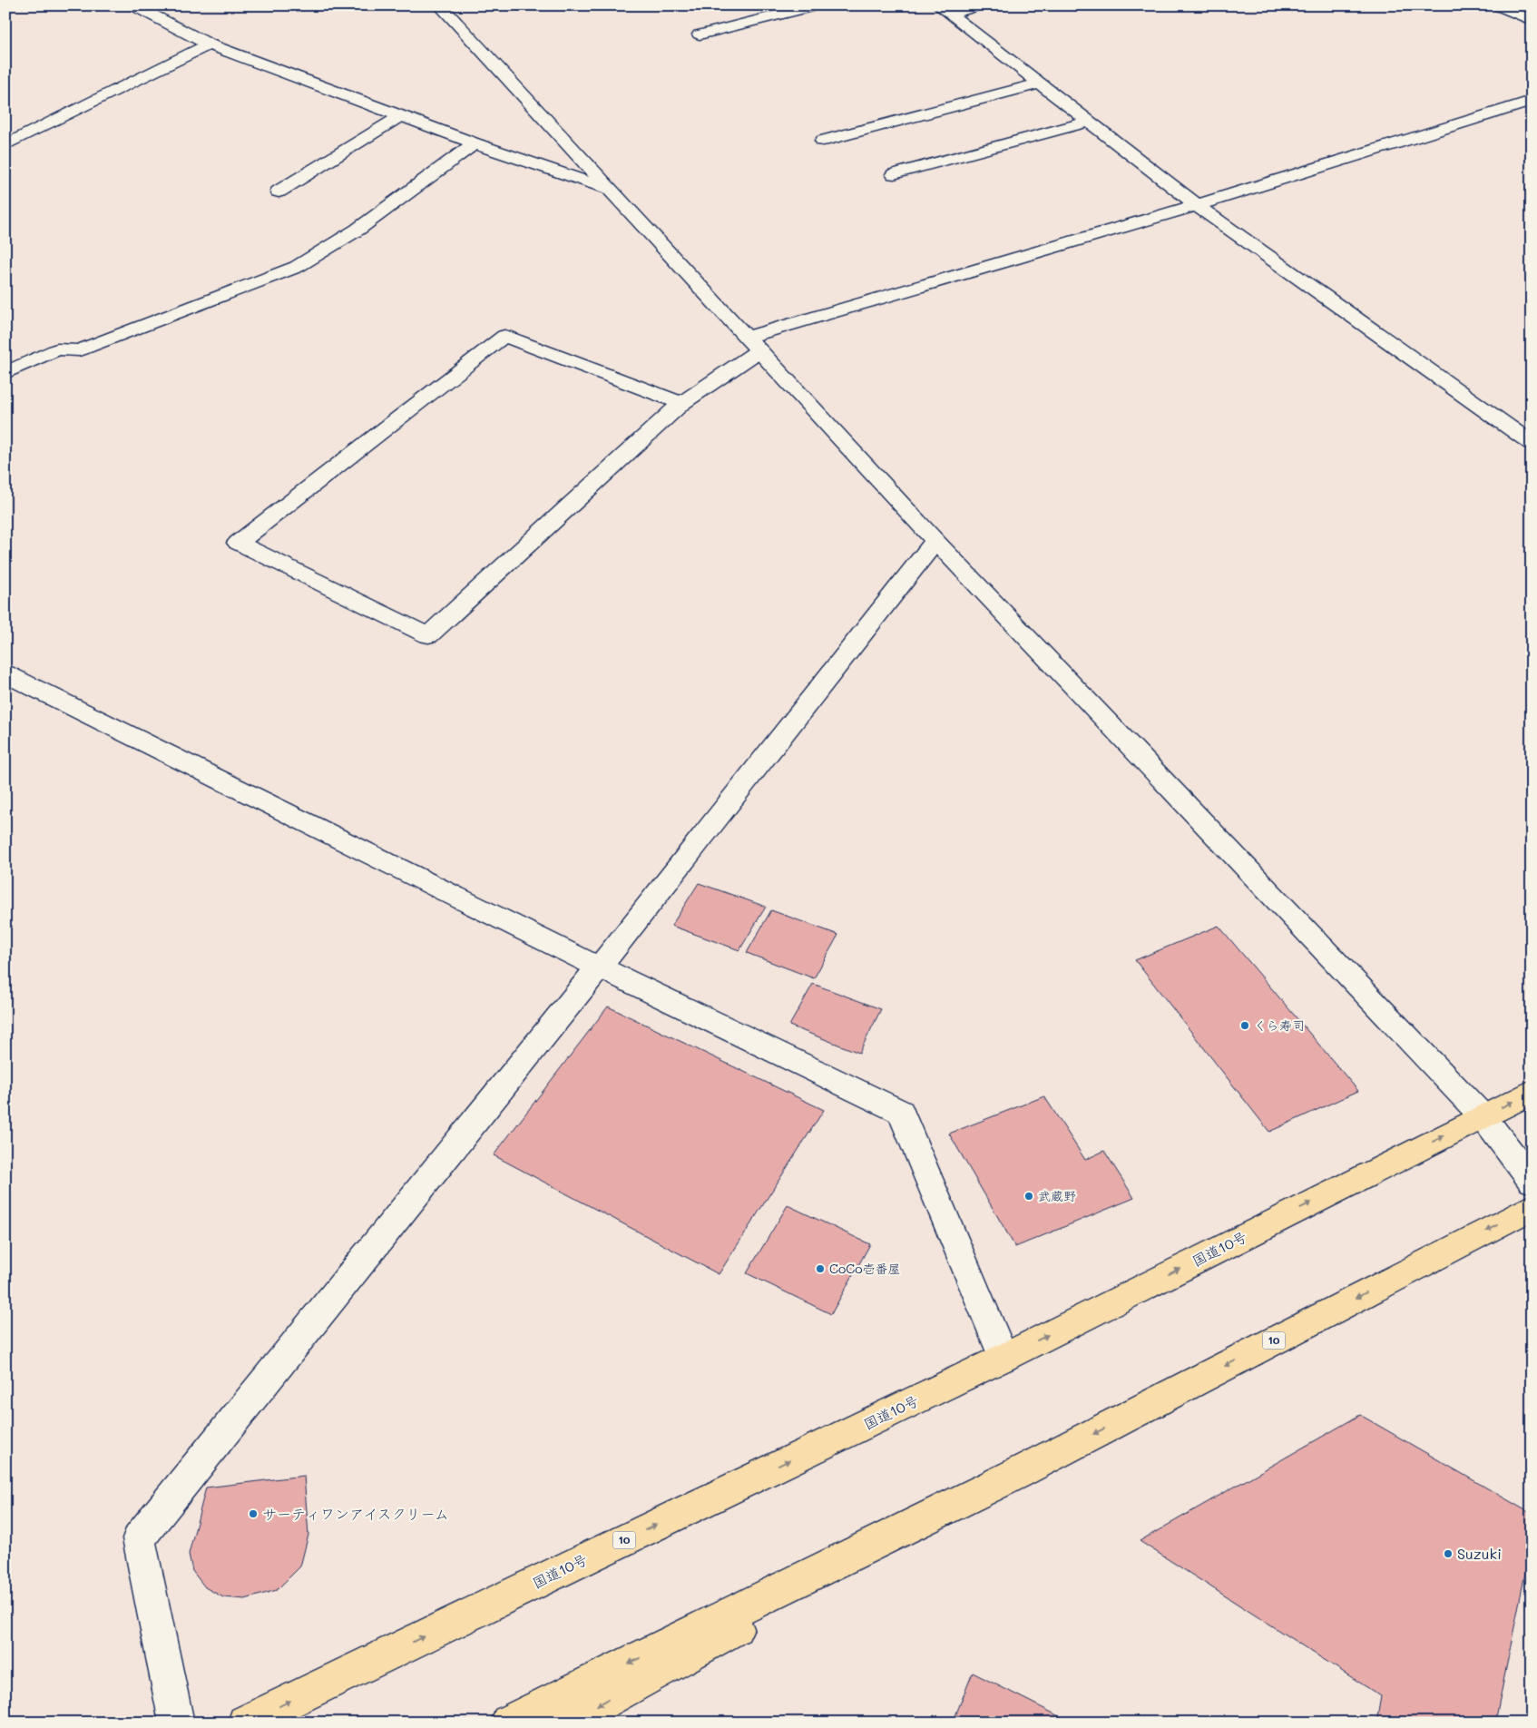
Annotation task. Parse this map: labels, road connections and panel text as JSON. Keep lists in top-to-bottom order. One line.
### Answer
{"streets":{"highway":["国道10号","10"]},"places":["くら寿司","武蔵野","CoCo壱番屋","サーティワンアイスクリーム","Suzuki"]}
